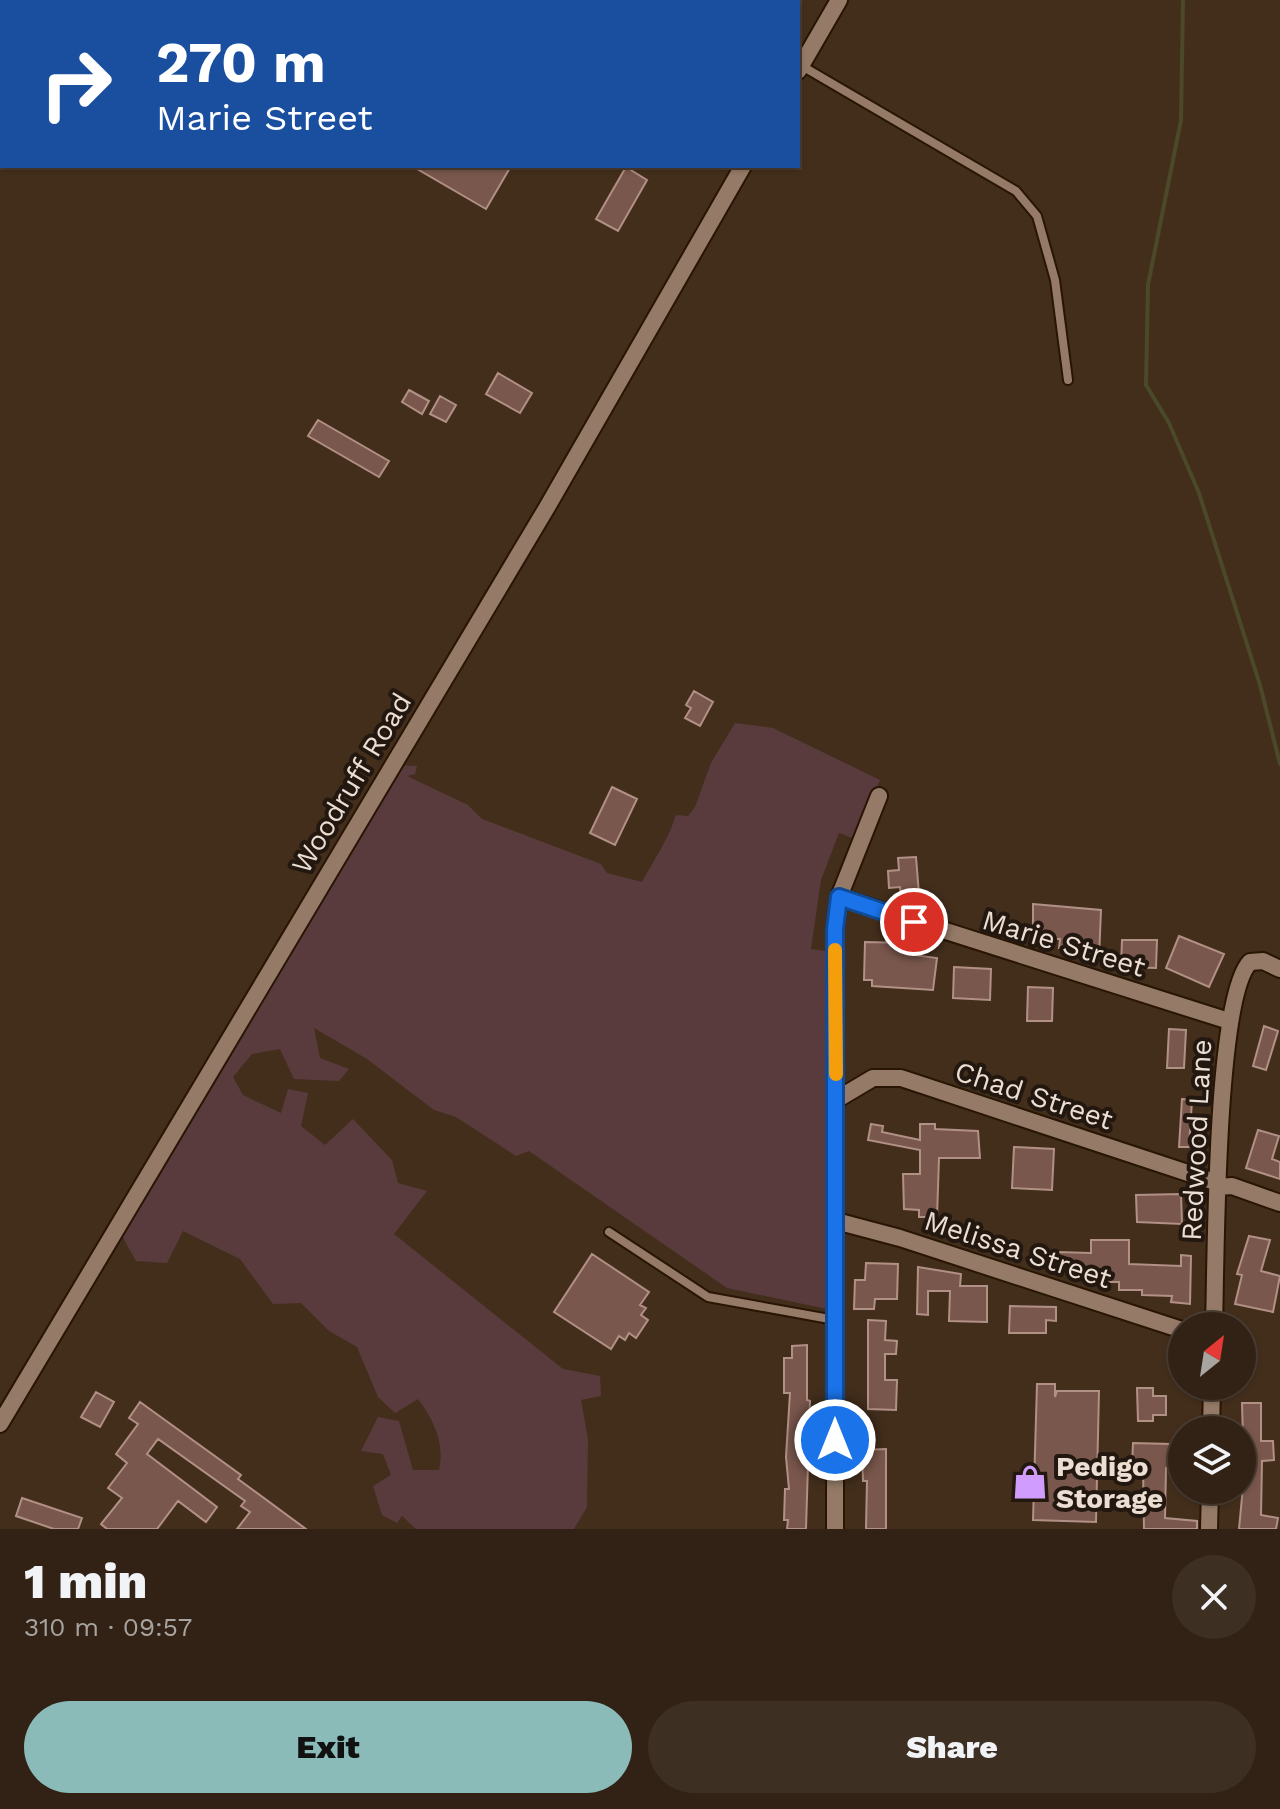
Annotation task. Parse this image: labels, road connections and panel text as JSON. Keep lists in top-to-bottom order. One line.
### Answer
{"streets":{"street":["Woodruff Road","Marie Street","Chad Street","Redwood Lane","Melissa Street"]},"crossings":[["Marie Street","Redwood Lane"],["Chad Street","Redwood Lane"]],"places":{"shop":["Pedigo Storage"]},"north":"top right","page":{"turn":["270 m","Marie Street"],"heading":["1 min","310 m · 09:57"],"buttons":["Exit","Share"]}}
